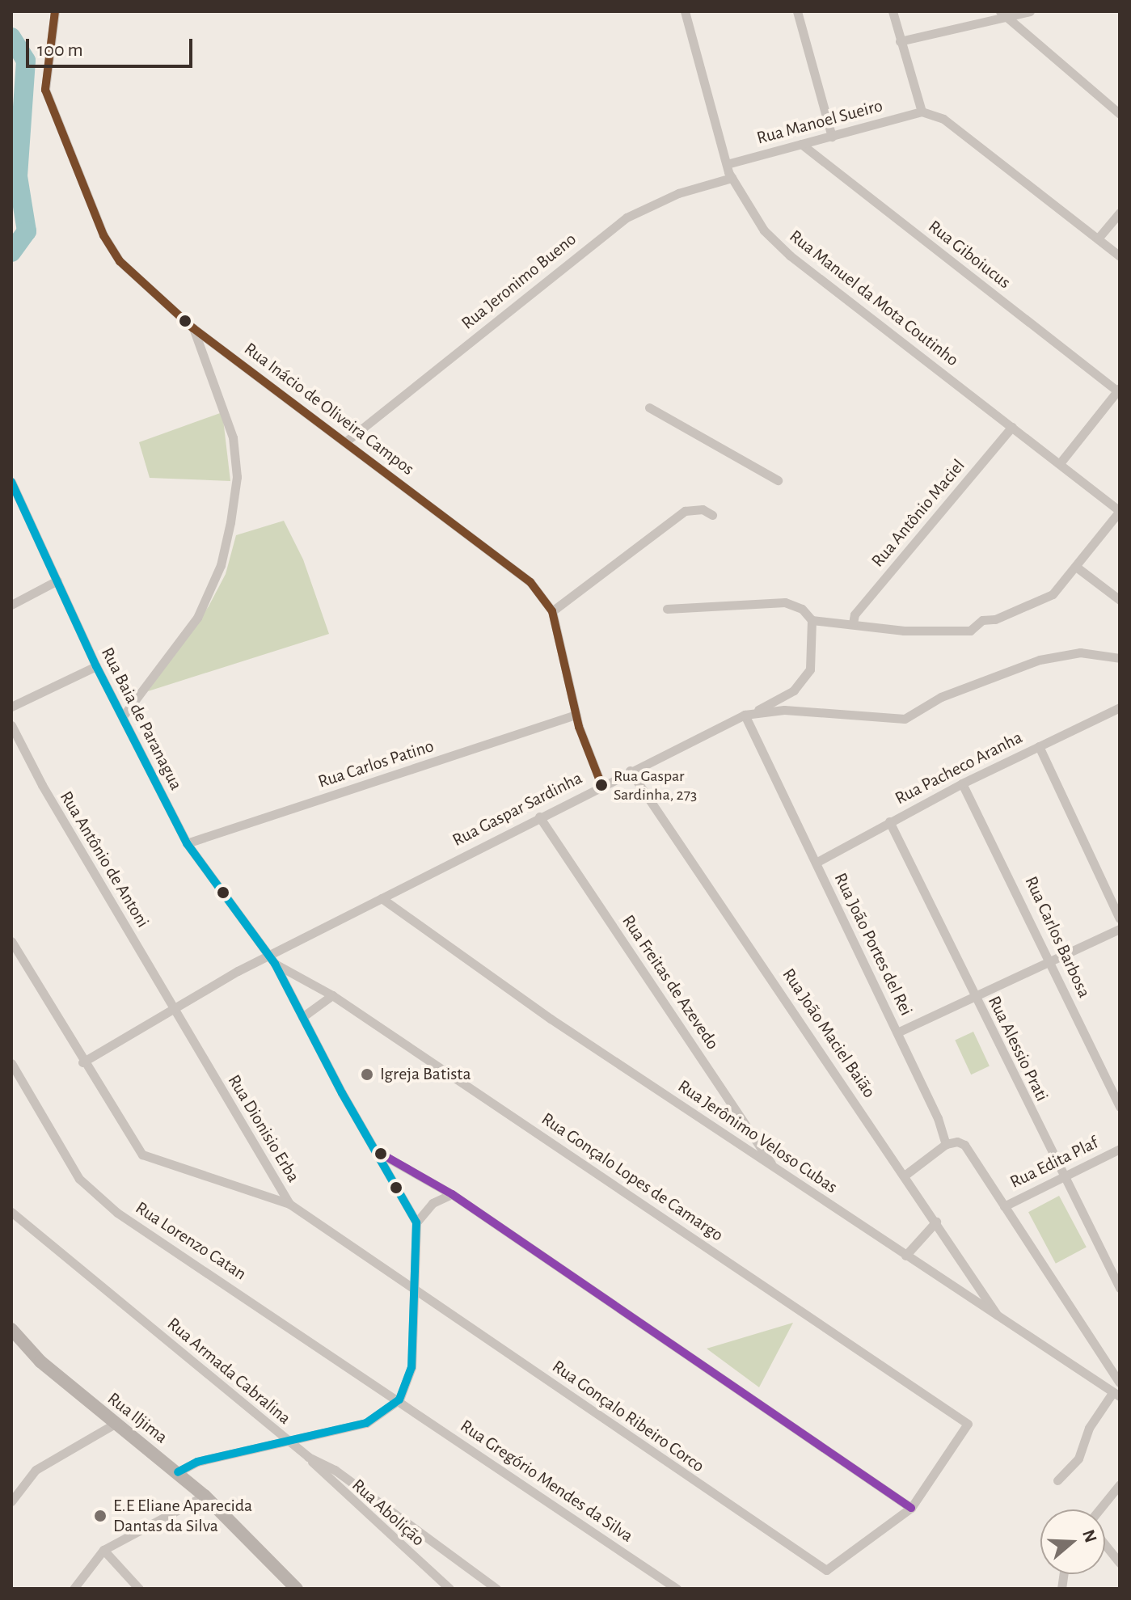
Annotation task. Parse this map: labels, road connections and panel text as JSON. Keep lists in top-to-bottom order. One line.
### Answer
{"streets":{"main road":["Rua Iljima"],"street":["Rua Manoel Sueiro","Rua Giboiucus","Rua Jeronimo Bueno","Rua Manuel da Mota Coutinho","Rua Inácio de Oliveira Campos","Rua Antônio Maciel","Rua Baia de Paranagua","Rua Carlos Patino","Rua Pacheco Aranha","Rua Gaspar Sardinha","Rua Antônio de Antoni","Rua Carlos Barbosa","Rua João Portes del Rei","Rua Freitas de Azevedo","Rua João Maciel Baião","Rua Alessio Prati","Rua Dionisio Erba","Rua Jerônimo Veloso Cubas","Rua Edita Plaf","Rua Gonçalo Lopes de Camargo","Rua Lorenzo Catan","Rua Armada Cabralina","Rua Gonçalo Ribeiro Corco","Rua Gregório Mendes da Silva","Rua Abolição"]},"crossings":[["Rua Manoel Sueiro","Rua Giboiucus"],["Rua Manoel Sueiro","Rua Manuel da Mota Coutinho"],["Rua Jeronimo Bueno","Rua Manuel da Mota Coutinho"],["Rua Jeronimo Bueno","Rua Inácio de Oliveira Campos"],["Rua Manuel da Mota Coutinho","Rua Antônio Maciel"],["Rua Inácio de Oliveira Campos","Rua Carlos Patino"],["Rua Inácio de Oliveira Campos","Rua Gaspar Sardinha"],["Rua Baia de Paranagua","Rua Carlos Patino"],["Rua Baia de Paranagua","Rua Gaspar Sardinha"],["Rua Baia de Paranagua","Rua Gonçalo Lopes de Camargo"],["Rua Pacheco Aranha","Rua Carlos Barbosa"],["Rua Pacheco Aranha","Rua João Portes del Rei"],["Rua Pacheco Aranha","Rua Alessio Prati"],["Rua Gaspar Sardinha","Rua Antônio de Antoni"],["Rua Gaspar Sardinha","Rua João Portes del Rei"],["Rua Gaspar Sardinha","Rua Freitas de Azevedo"],["Rua Gaspar Sardinha","Rua João Maciel Baião"],["Rua Gaspar Sardinha","Rua Dionisio Erba"],["Rua Gaspar Sardinha","Rua Jerônimo Veloso Cubas"],["Rua Antônio de Antoni","Rua Dionisio Erba"],["Rua Freitas de Azevedo","Rua Jerônimo Veloso Cubas"],["Rua João Maciel Baião","Rua Jerônimo Veloso Cubas"],["Rua Alessio Prati","Rua Edita Plaf"],["Rua Dionisio Erba","Rua Gonçalo Ribeiro Corco"],["Rua Gonçalo Lopes de Camargo","Rua Gonçalo Ribeiro Corco"],["Rua Lorenzo Catan","Rua Gregório Mendes da Silva"],["Rua Armada Cabralina","Rua Abolição"]],"places":["Rua Gaspar Sardinha, 273","Igreja Batista","E.E Eliane Aparecida Dantas da Silva"],"scale_bar":"100 m","north":"right"}
